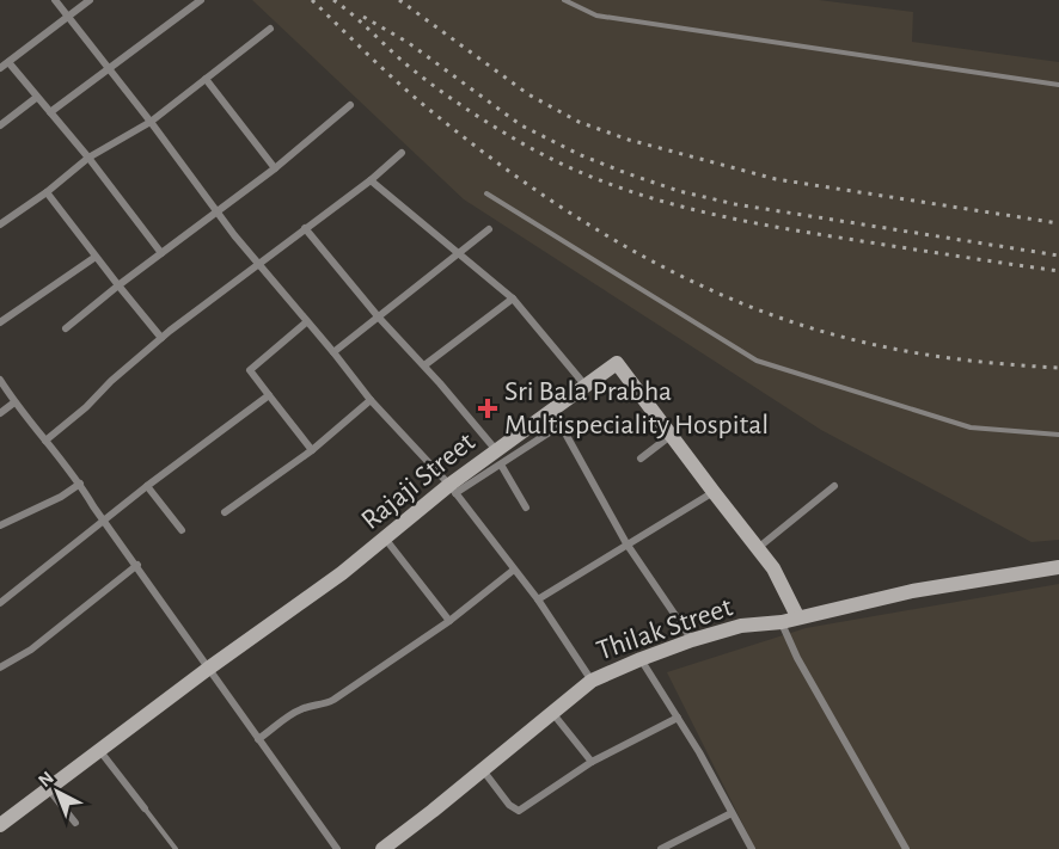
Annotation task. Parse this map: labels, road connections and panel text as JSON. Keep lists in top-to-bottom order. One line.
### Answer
{"streets":{"street":["Rajaji Street","Thilak Street"]},"crossings":[["Rajaji Street","Thilak Street"]],"places":{"health":["Sri Bala Prabha Multispeciality Hospital"]},"north":"top left"}
